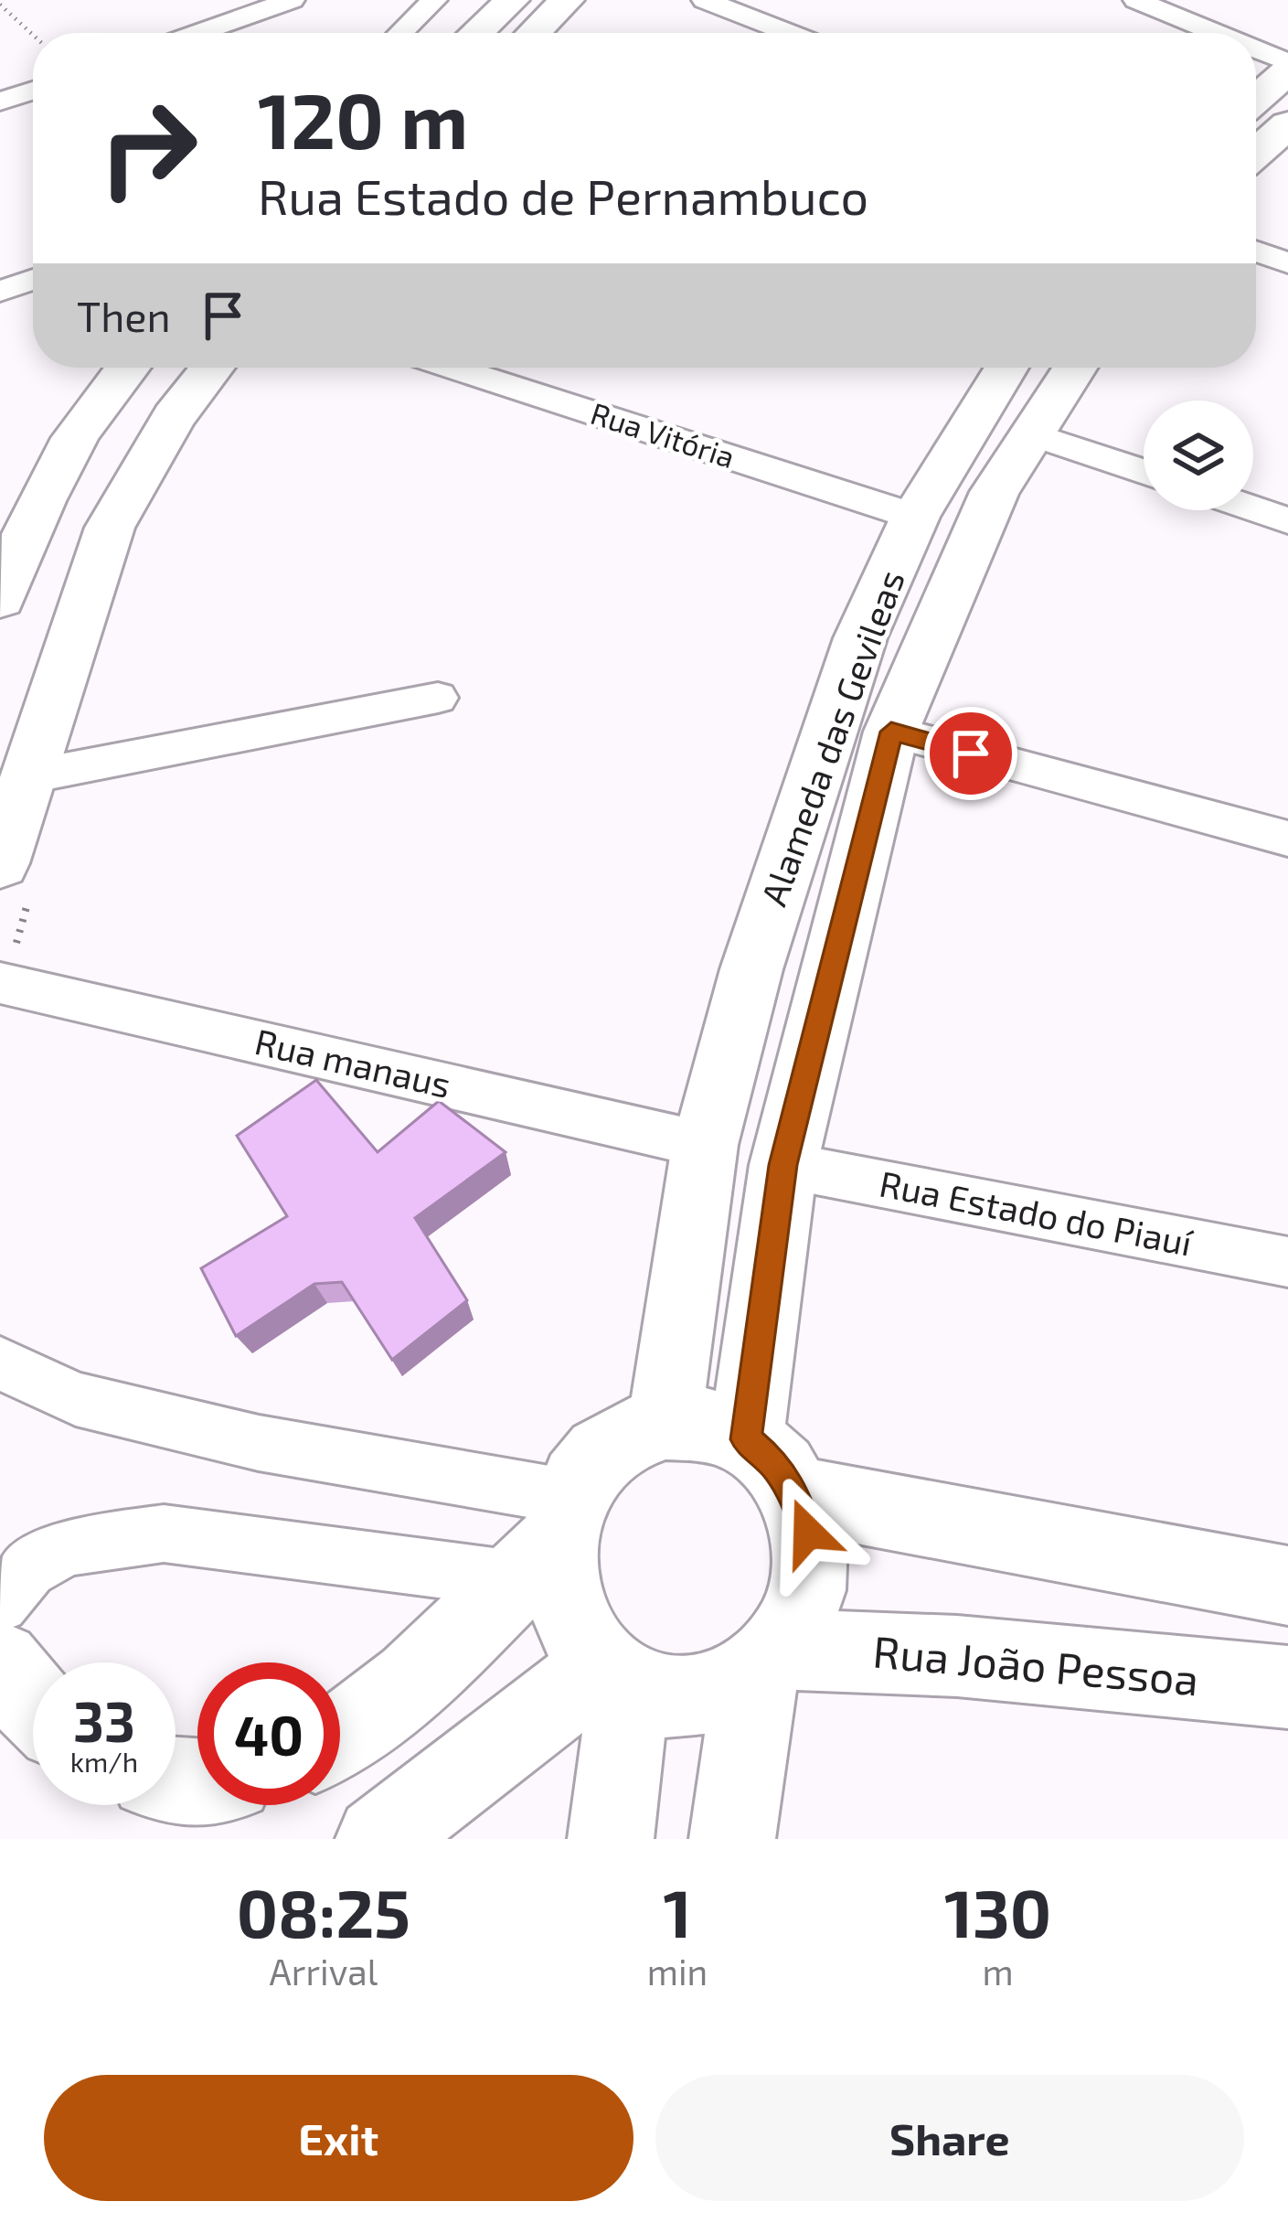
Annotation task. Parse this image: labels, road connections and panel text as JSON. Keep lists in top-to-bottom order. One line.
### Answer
{"streets":{"street":["Rua Vitória","Alameda das Gevileas","Rua manaus","Rua Estado do Piauí","Rua João Pessoa"]},"crossings":[["Rua Vitória","Alameda das Gevileas"],["Alameda das Gevileas","Rua manaus"],["Alameda das Gevileas","Rua Estado do Piauí"],["Alameda das Gevileas","Rua João Pessoa"]],"page":{"turn":["120 m","Rua Estado de Pernambuco"],"then":"Then","speed":"33 km/h","limit":"40","eta":["08:25","Arrival","1","min","130","m"],"buttons":["Exit","Share"]}}
